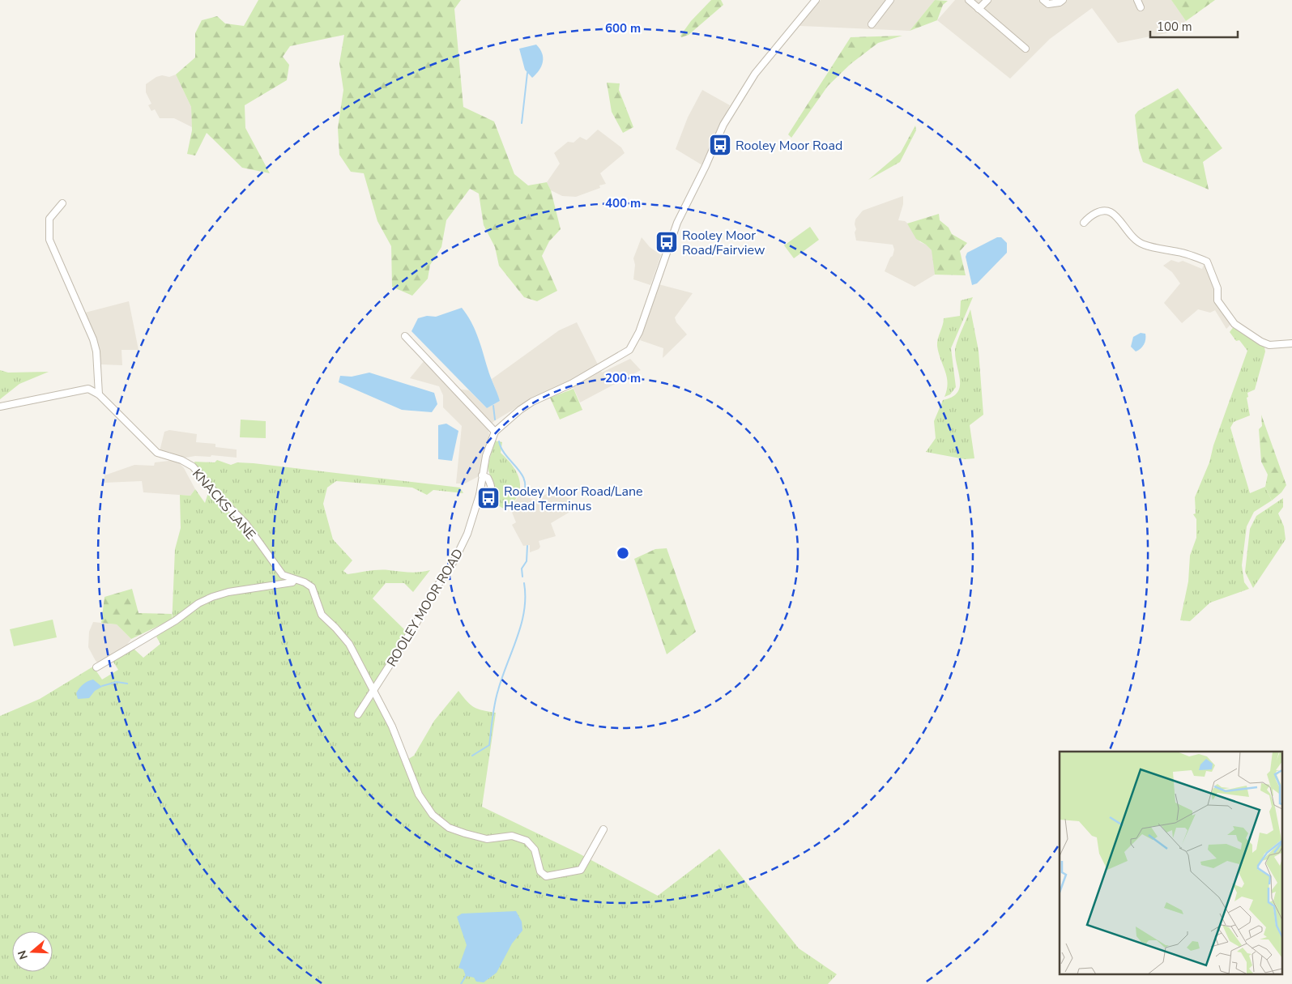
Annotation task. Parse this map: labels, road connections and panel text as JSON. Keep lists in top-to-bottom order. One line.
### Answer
{"streets":{"street":["KNACKS LANE","ROOLEY MOOR ROAD"]},"crossings":[["KNACKS LANE","ROOLEY MOOR ROAD"]],"places":{"bus stop":["Rooley Moor Road","Rooley Moor Road/Fairview","Rooley Moor Road/Lane Head Terminus"]},"scale_bar":"100 m","north":"left","rings":["600 m","400 m","200 m"]}
